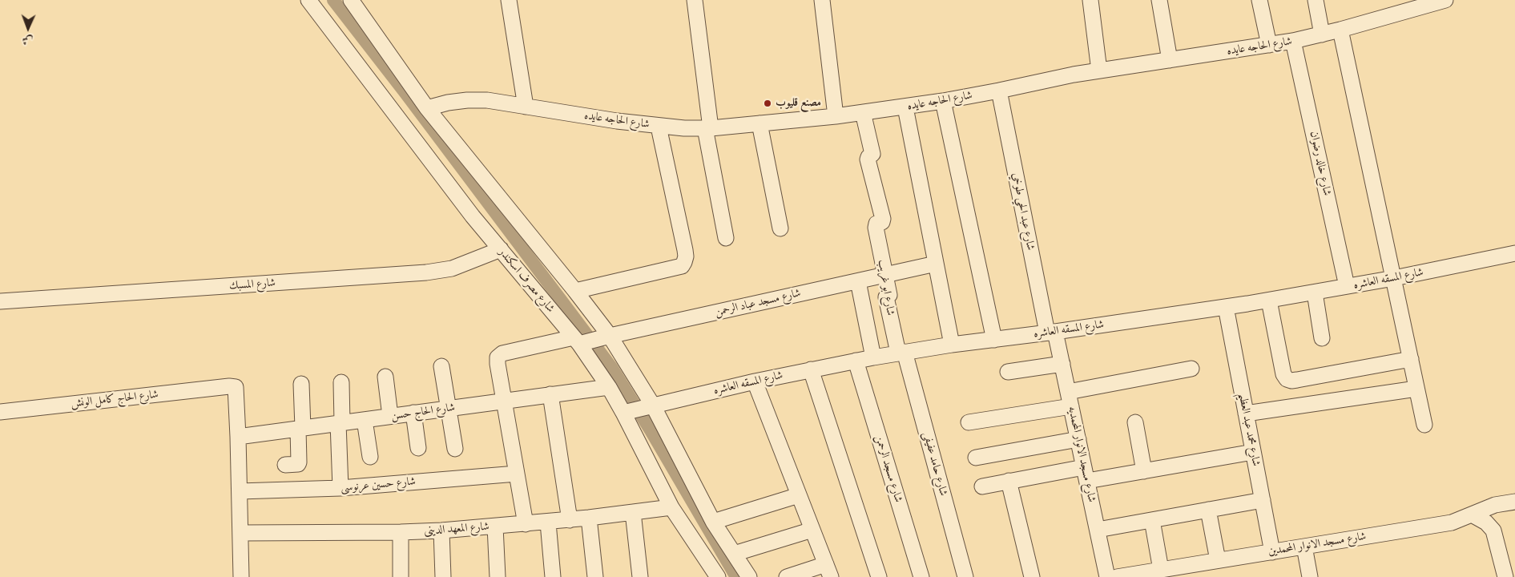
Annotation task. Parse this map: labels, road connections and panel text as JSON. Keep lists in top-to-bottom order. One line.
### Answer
{"streets":{"street":["شارع الحاجه عايده","شارع خالد رضوان","شارع عبد الحي طوخي","شارع المسقه العاشره","شارع مصرف اسكندر","شارع المسبك","شارع ابو غريب","شارع مسجد عباد الرحمن","شارع الحاج كامل الونش","شارع الحاج حسن","شارع محمد عبد العظيم","شارع مسجد الانوار المحمديه","شارع حامد عفيفى","شارع مسجد الرحمن","شارع حسين عرنوسى","شارع المعهد الدينى","شارع مسجد الانوار المحمدين"]},"crossings":[["شارع الحاجه عايده","شارع خالد رضوان"],["شارع الحاجه عايده","شارع عبد الحي طوخي"],["شارع الحاجه عايده","شارع ابو غريب"],["شارع خالد رضوان","شارع المسقه العاشره"],["شارع عبد الحي طوخي","شارع المسقه العاشره"],["شارع عبد الحي طوخي","شارع مسجد الانوار المحمديه"],["شارع المسقه العاشره","شارع مصرف اسكندر"],["شارع المسقه العاشره","شارع ابو غريب"],["شارع المسقه العاشره","شارع محمد عبد العظيم"],["شارع المسقه العاشره","شارع مسجد الانوار المحمديه"],["شارع المسقه العاشره","شارع حامد عفيفى"],["شارع المسقه العاشره","شارع مسجد الرحمن"],["شارع مصرف اسكندر","شارع المسبك"],["شارع مصرف اسكندر","شارع مسجد عباد الرحمن"],["شارع مصرف اسكندر","شارع الحاج حسن"],["شارع مصرف اسكندر","شارع المعهد الدينى"],["شارع ابو غريب","شارع مسجد عباد الرحمن"],["شارع ابو غريب","شارع حامد عفيفى"],["شارع مسجد عباد الرحمن","شارع الحاج حسن"],["شارع الحاج كامل الونش","شارع الحاج حسن"],["شارع محمد عبد العظيم","شارع مسجد الانوار المحمدين"]],"places":["مصنع قليوب"],"north":"bottom"}
